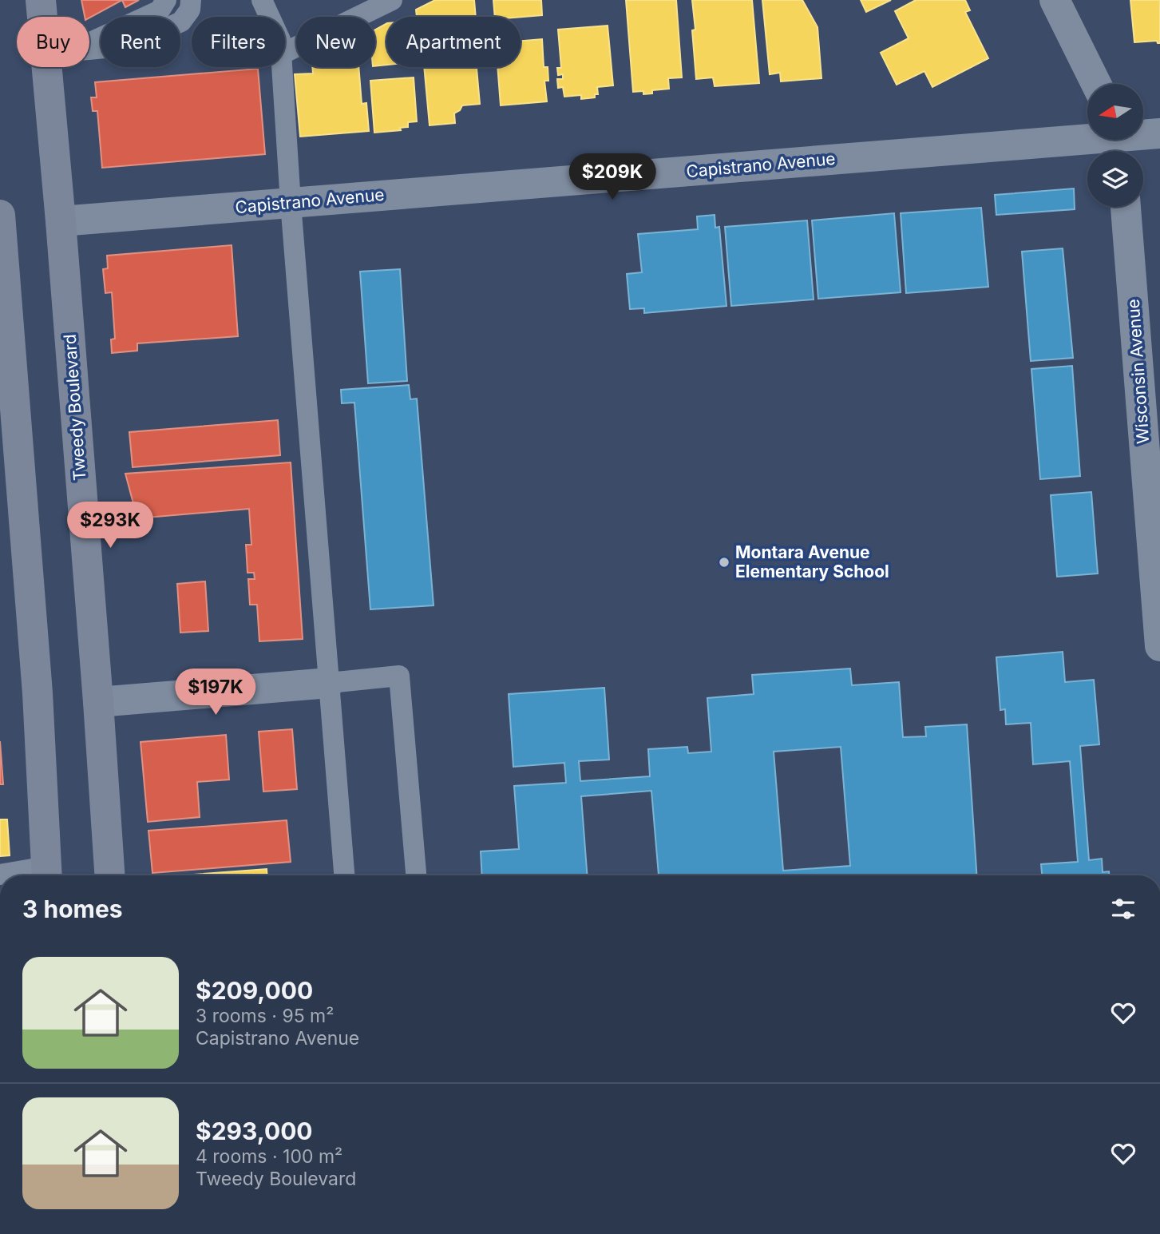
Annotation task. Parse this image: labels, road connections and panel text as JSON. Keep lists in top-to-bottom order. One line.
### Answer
{"streets":{"main road":["Tweedy Boulevard"],"street":["Capistrano Avenue","Wisconsin Avenue"]},"crossings":[["Capistrano Avenue","Tweedy Boulevard"]],"places":["Montara Avenue Elementary School"],"north":"left","page":{"chip":["Buy","Rent","Filters","New","Apartment"],"price":["$209K","$293K","$197K"],"heading":"3 homes","list":[{"name":"$209,000","note":"3 rooms · 95 m² · Capistrano Avenue"},{"name":"$293,000","note":"4 rooms · 100 m² · Tweedy Boulevard"}]}}
